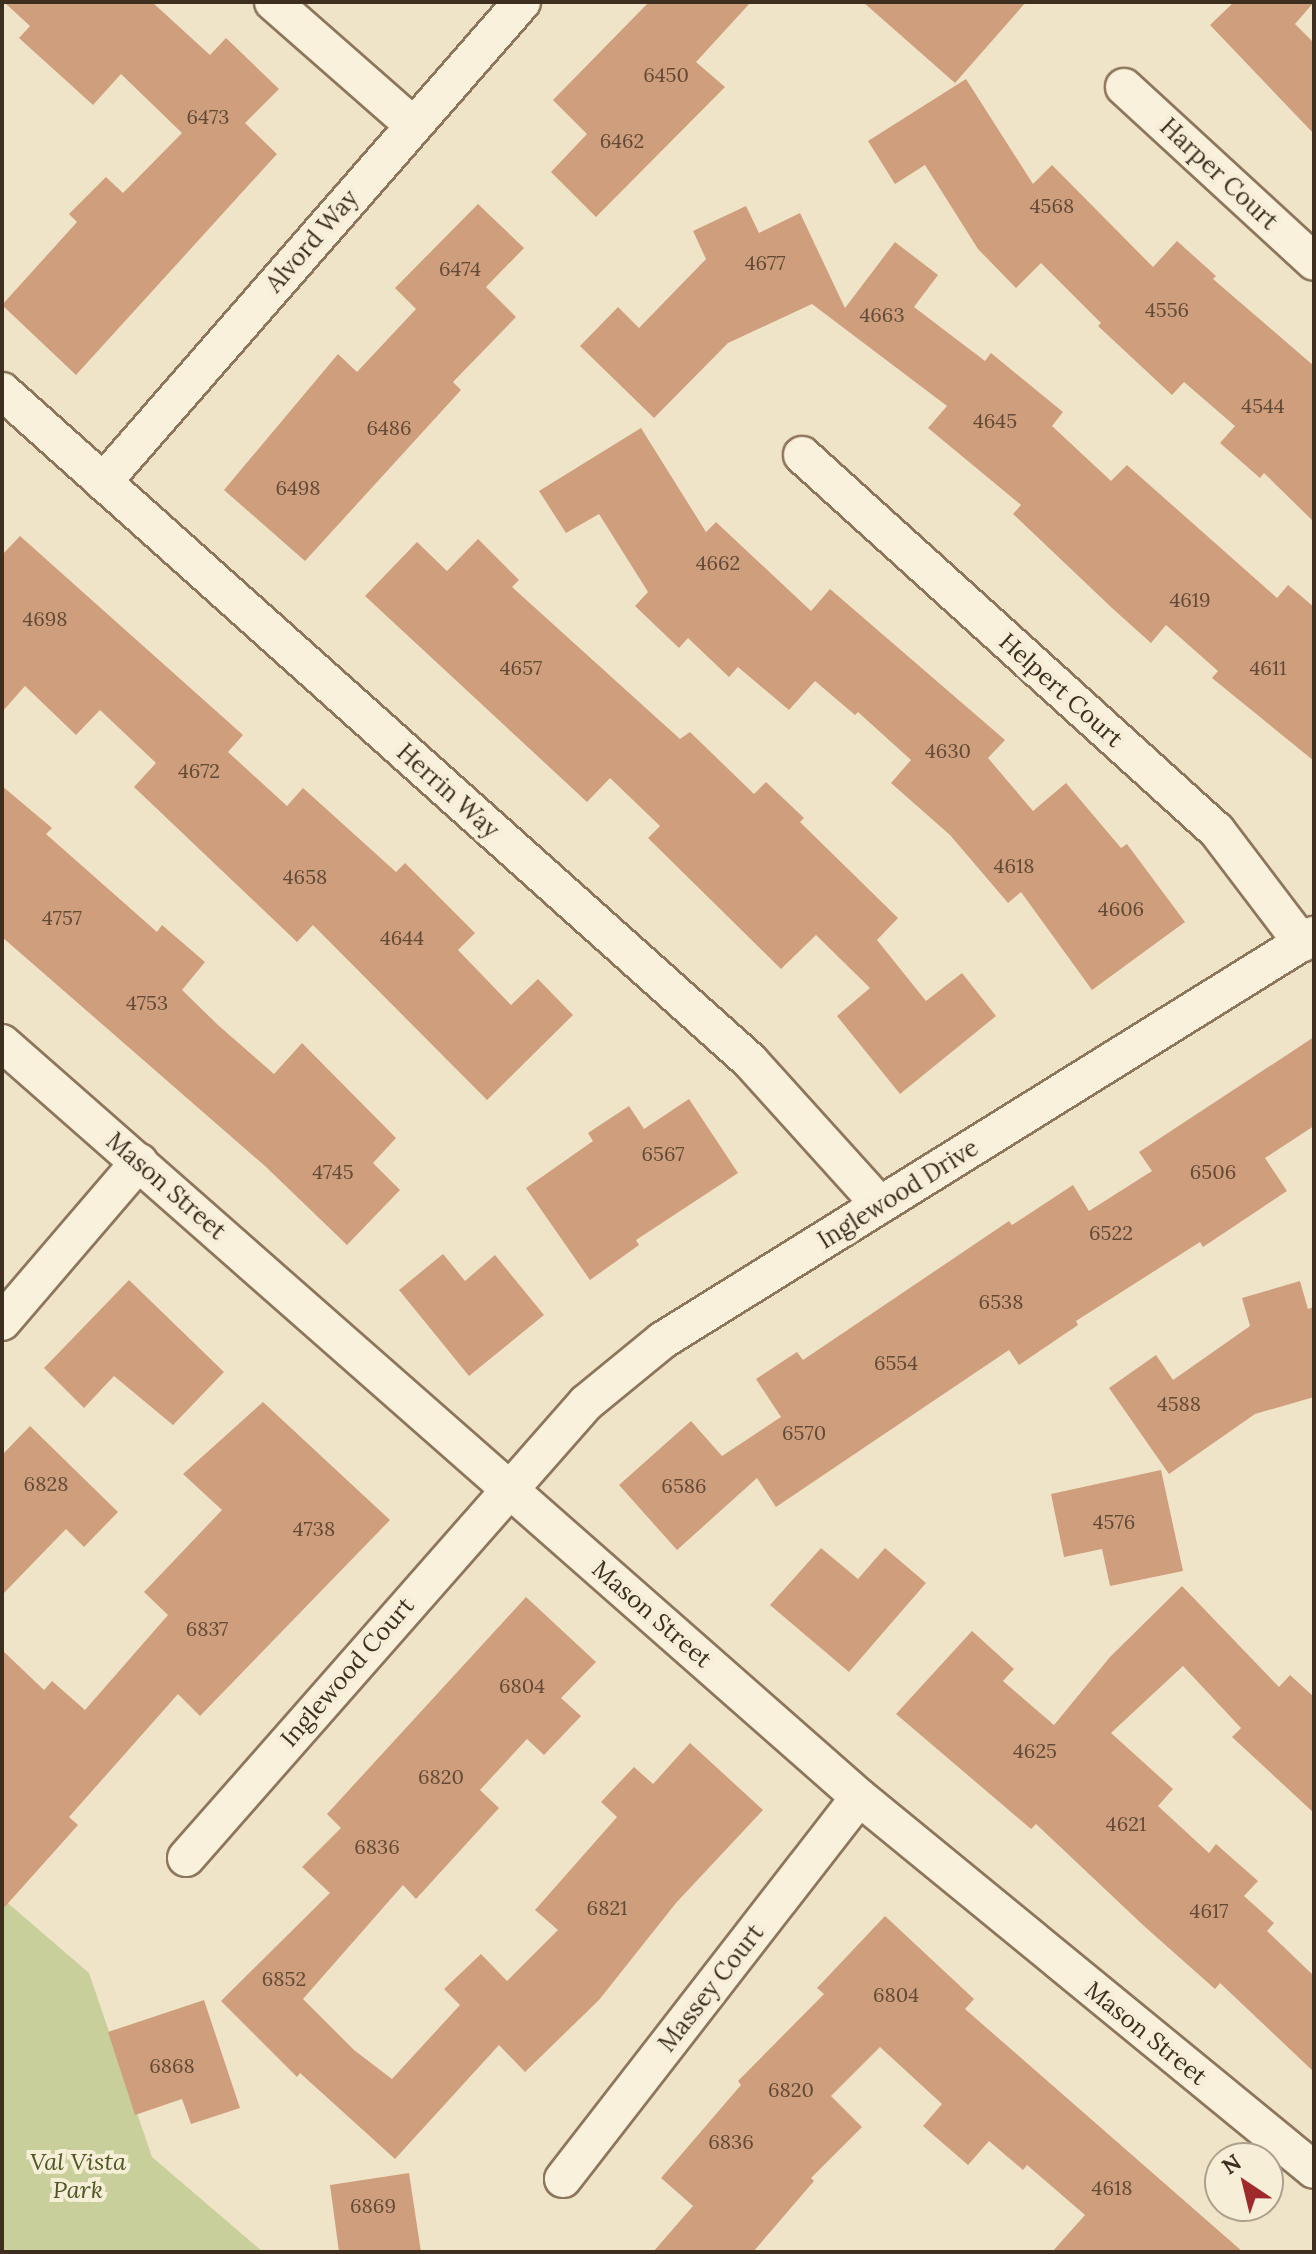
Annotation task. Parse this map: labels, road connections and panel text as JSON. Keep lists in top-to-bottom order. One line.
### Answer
{"streets":{"street":["Harper Court","Alvord Way","Helpert Court","Herrin Way","Mason Street","Inglewood Drive","Inglewood Court","Massey Court"]},"crossings":[["Alvord Way","Herrin Way"],["Helpert Court","Inglewood Drive"],["Herrin Way","Inglewood Drive"],["Mason Street","Inglewood Drive"],["Mason Street","Inglewood Court"],["Mason Street","Massey Court"],["Inglewood Drive","Inglewood Court"]],"parks":["Val Vista Park"],"house_numbers":["6450","6473","6462","4568","4677","6474","4556","4663","4544","4645","6486","6498","4662","4619","4698","4657","4611","4630","4672","4618","4658","4606","4757","4644","4753","6567","4745","6506","6522","6538","6554","4588","6570","6828","6586","4576","4738","6837","6804","4625","6820","4621","6836","6821","4617","6852","6804","6868","6820","6836","4618","6869"],"north":"top left"}
